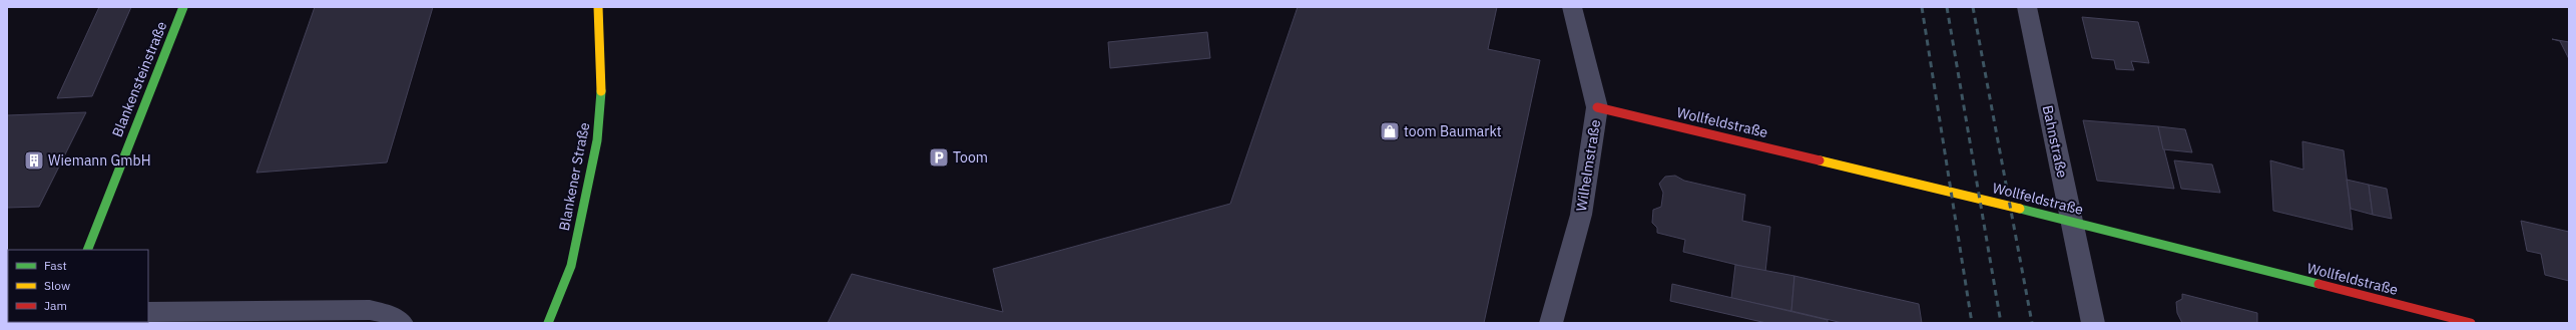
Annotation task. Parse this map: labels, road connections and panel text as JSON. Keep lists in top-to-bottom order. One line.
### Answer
{"streets":{"street":["Blankensteinstraße","Wollfeldstraße","Bahnstraße","Wilhelmstraße","Blankener Straße"]},"crossings":[["Wollfeldstraße","Bahnstraße"],["Wollfeldstraße","Wilhelmstraße"]],"places":{"shop":["toom Baumarkt"],"parking":["Toom"],"building":["Wiemann GmbH"]},"legend":["Fast","Slow","Jam"]}
